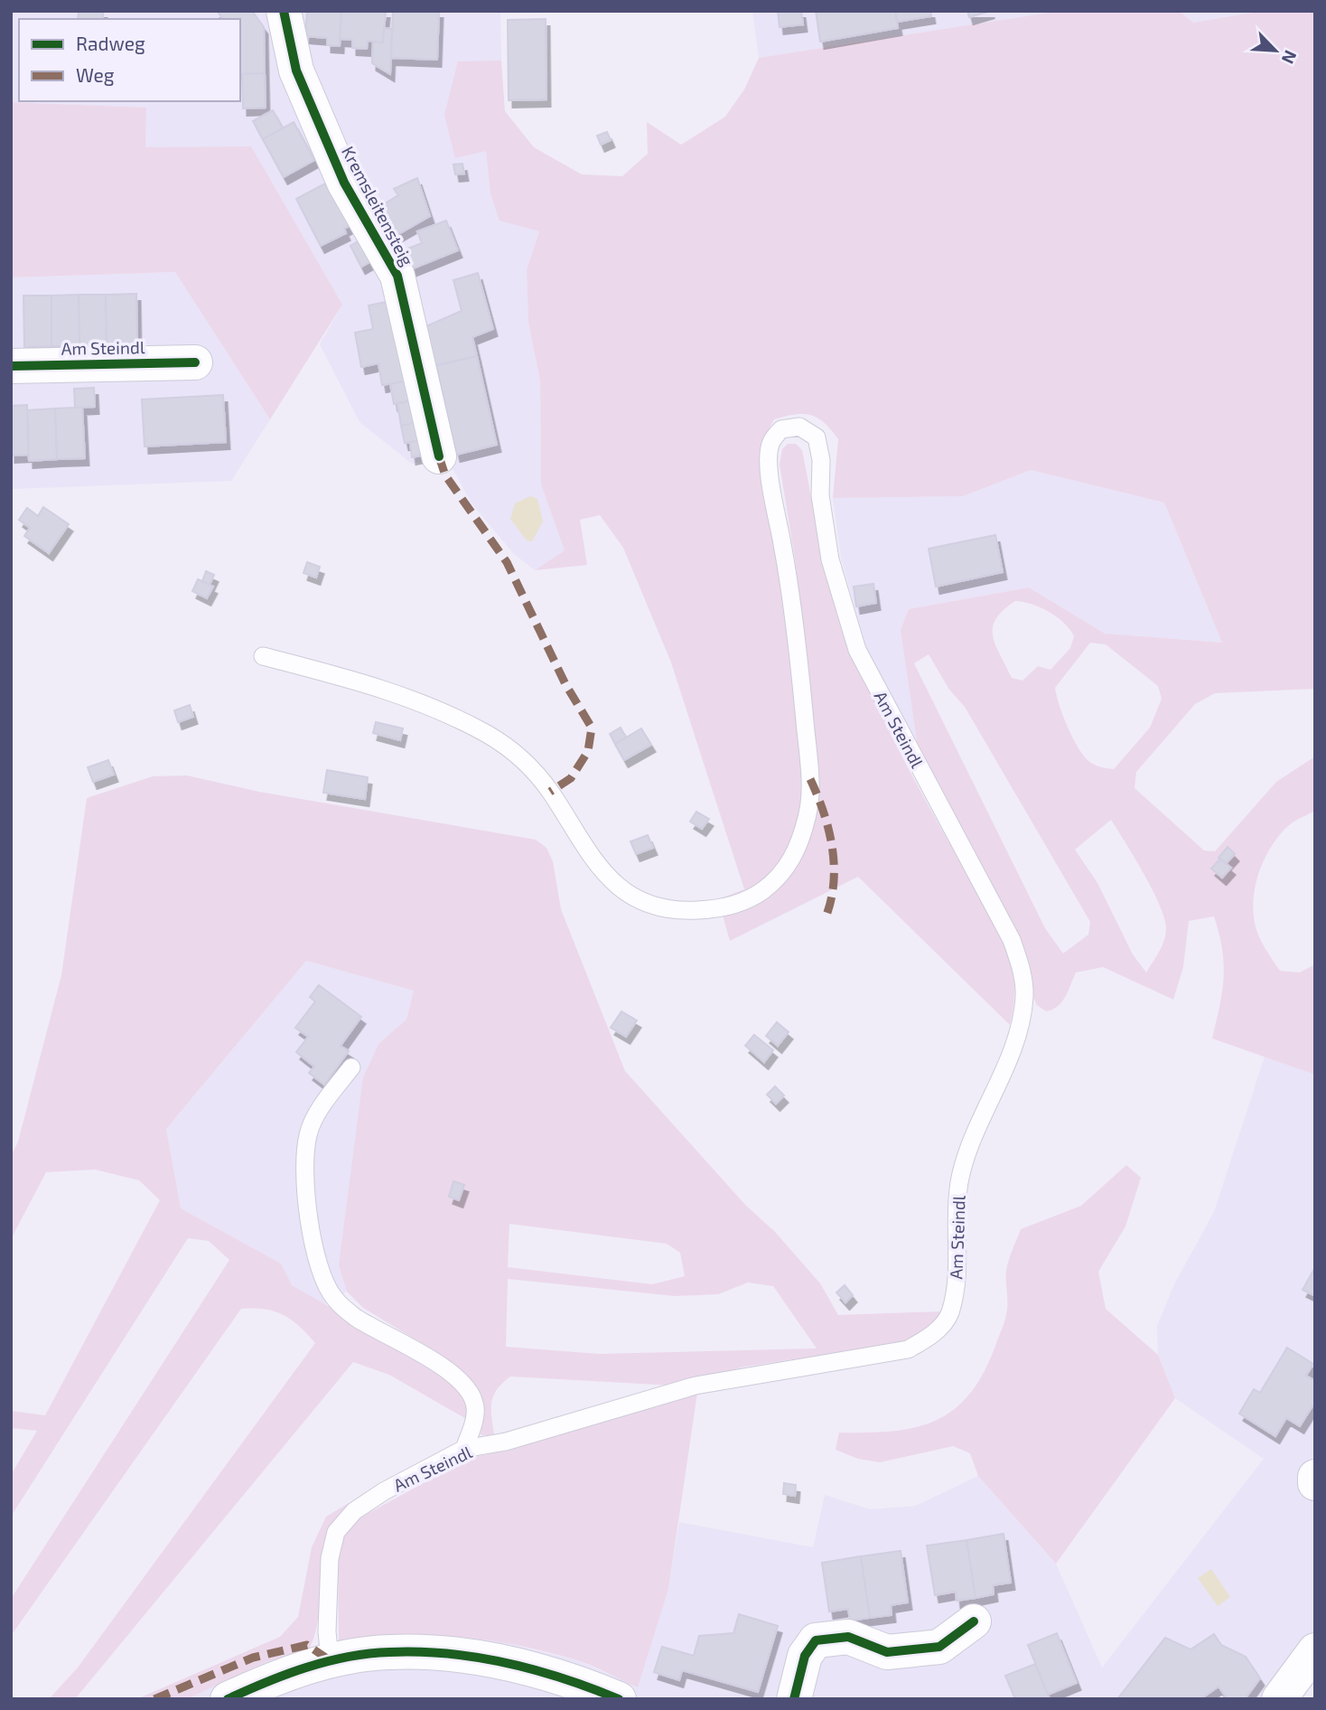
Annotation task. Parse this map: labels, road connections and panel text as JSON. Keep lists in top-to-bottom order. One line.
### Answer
{"streets":{"street":["Kremsleitensteig","Am Steindl"]},"legend":["Radweg","Weg"],"north":"bottom right"}
